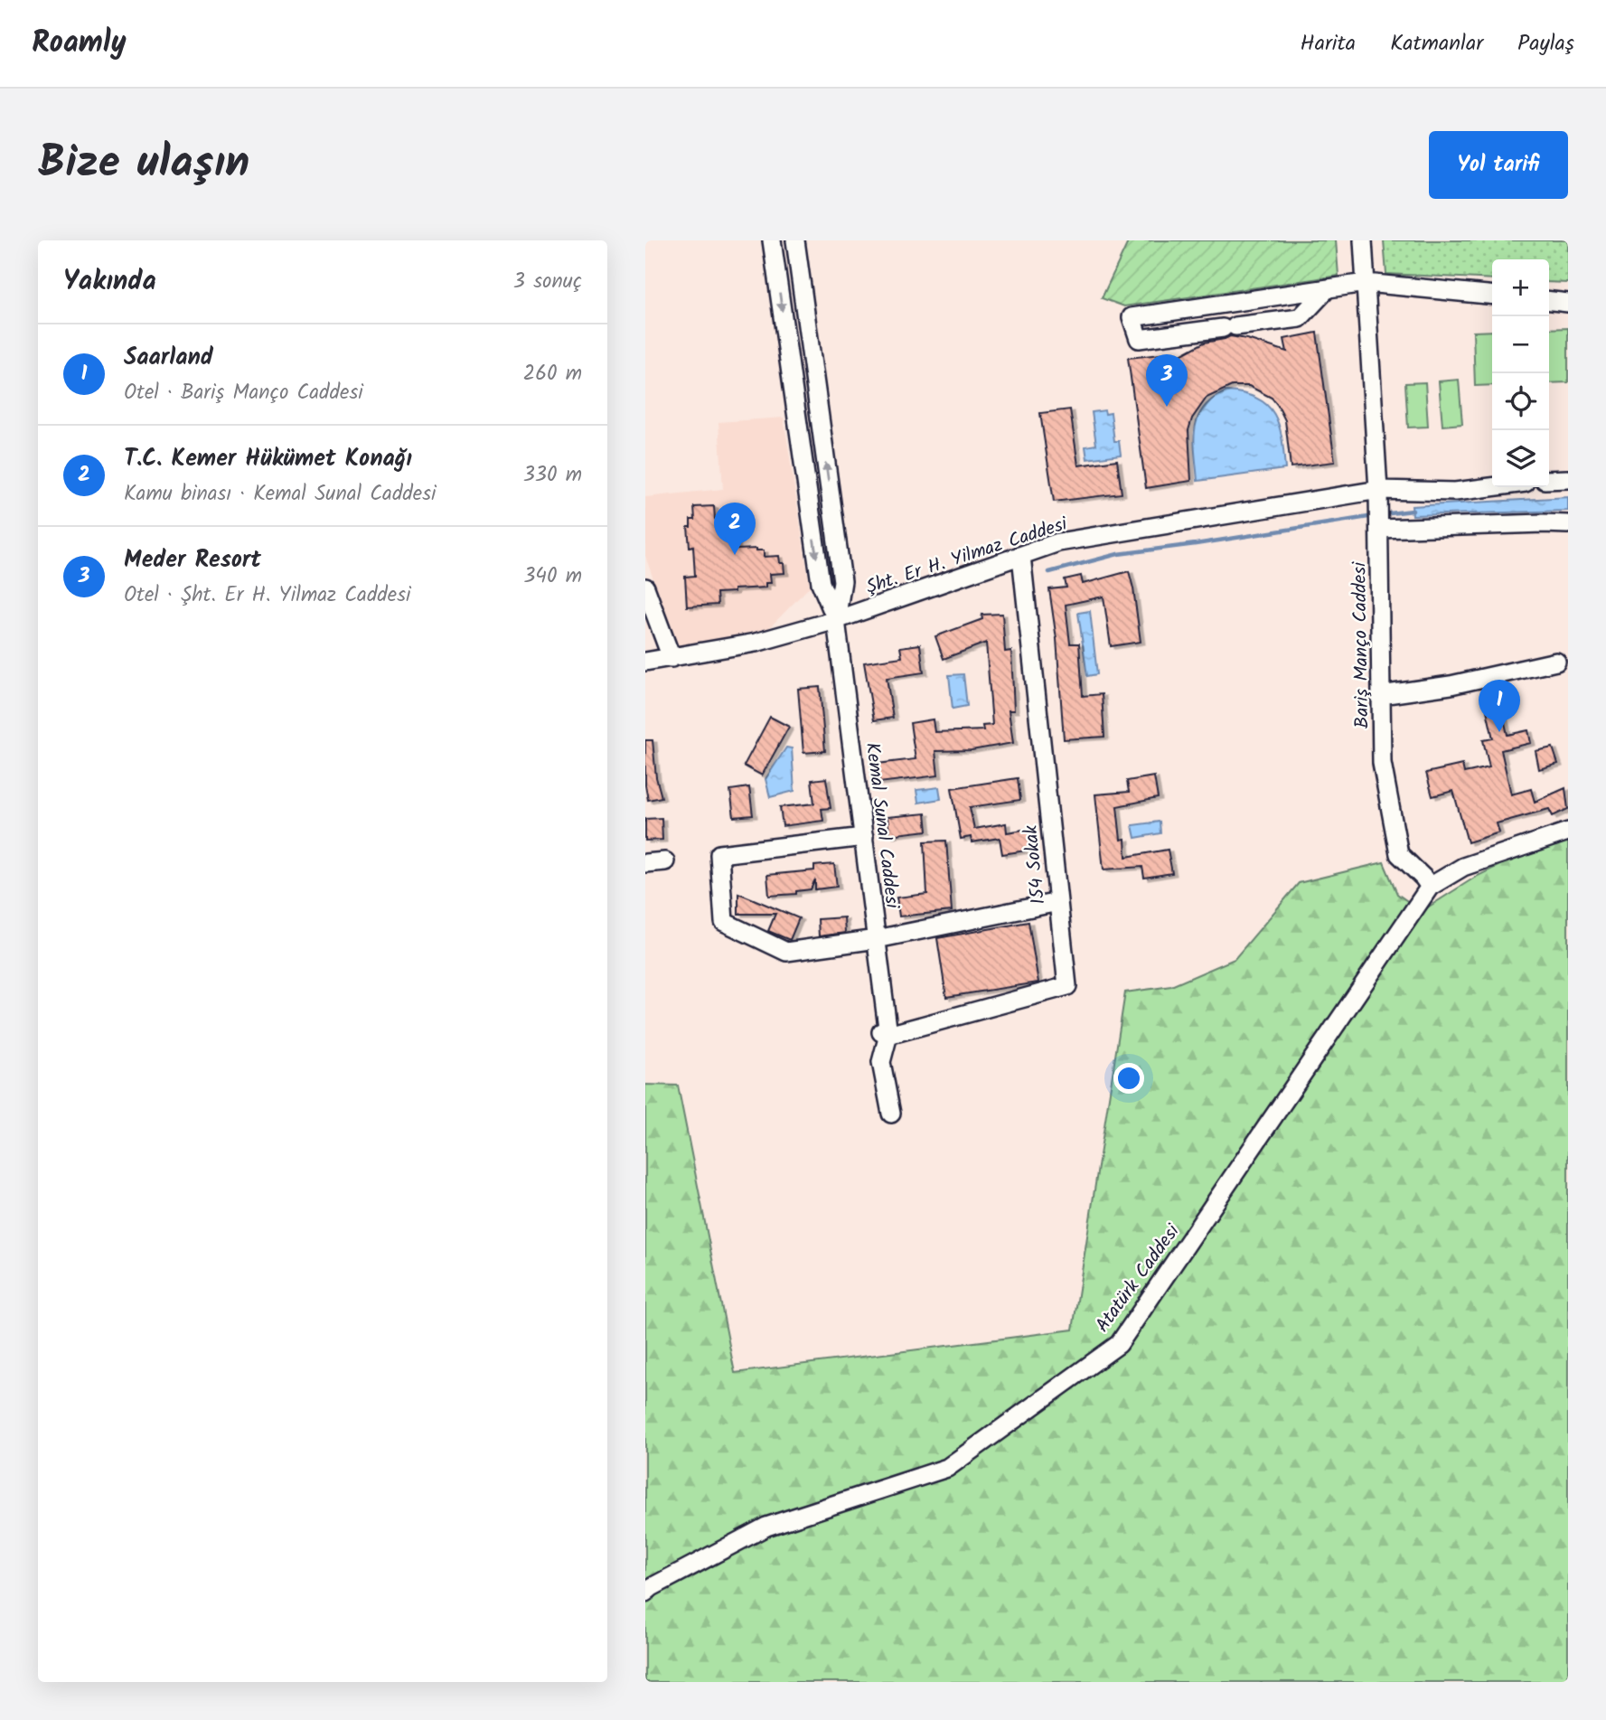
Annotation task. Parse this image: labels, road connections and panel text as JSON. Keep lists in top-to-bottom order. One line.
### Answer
{"streets":{"street":["Şht. Er H. Yilmaz Caddesi","Bariş Manço Caddesi","Kemal Sunal Caddesi","154 Sokak","Atatürk Caddesi"]},"crossings":[["Şht. Er H. Yilmaz Caddesi","Bariş Manço Caddesi"],["Şht. Er H. Yilmaz Caddesi","Kemal Sunal Caddesi"],["Şht. Er H. Yilmaz Caddesi","154 Sokak"],["Bariş Manço Caddesi","Atatürk Caddesi"],["Kemal Sunal Caddesi","154 Sokak"]],"page":{"header":"Roamly","nav":["Harita","Katmanlar","Paylaş"],"title":"Bize ulaşın","buttons":"Yol tarifi","heading":["Yakında","3 sonuç"],"map_buttons":["+","−"],"list":[{"mark":"1","name":"Saarland","note":"Otel · Bariş Manço Caddesi","value":"260 m"},{"mark":"2","name":"T.C. Kemer Hükümet Konağı","note":"Kamu binası · Kemal Sunal Caddesi","value":"330 m"},{"mark":"3","name":"Meder Resort","note":"Otel · Şht. Er H. Yilmaz Caddesi","value":"340 m"}],"pins":["3","2","1"]}}
